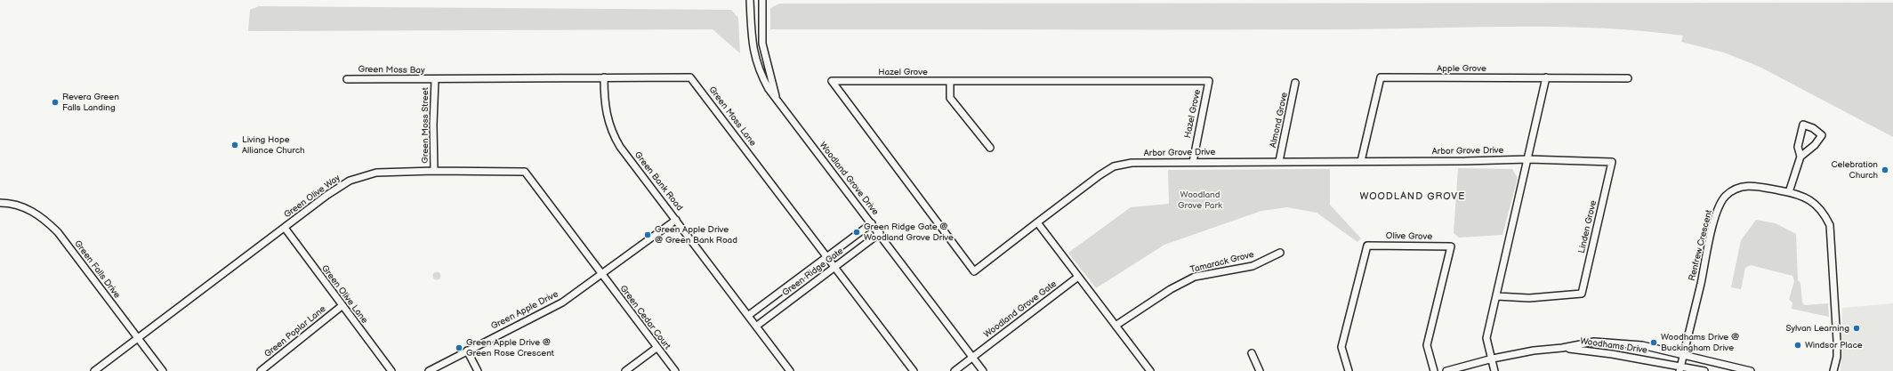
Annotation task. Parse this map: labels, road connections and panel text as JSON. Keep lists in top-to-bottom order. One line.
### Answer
{"streets":{"street":["Apple Grove","Green Moss Bay","Hazel Grove","Green Moss Lane","Almond Grove","Green Moss Street","Arbor Grove Drive","Woodland Grove Drive","Green Bank Road","Green Olive Way","Linden Grove","Olive Grove","Renfrew Crescent","Tamarack Grove","Green Falls Drive","Green Ridge Gate","Green Olive Lane","Woodland Grove Gate","Green Apple Drive","Green Cedar Court","Green Poplar Lane","Woodhams Drive"]},"crossings":[["Apple Grove","Arbor Grove Drive"],["Green Moss Bay","Green Moss Lane"],["Green Moss Bay","Green Moss Street"],["Hazel Grove","Arbor Grove Drive"],["Green Moss Lane","Green Moss Street"],["Green Moss Lane","Green Bank Road"],["Green Moss Lane","Green Ridge Gate"],["Almond Grove","Arbor Grove Drive"],["Green Moss Street","Green Olive Way"],["Arbor Grove Drive","Linden Grove"],["Woodland Grove Drive","Green Ridge Gate"],["Woodland Grove Drive","Woodland Grove Gate"],["Green Bank Road","Green Ridge Gate"],["Green Bank Road","Green Apple Drive"],["Green Olive Way","Green Falls Drive"],["Green Olive Way","Green Olive Lane"],["Green Olive Way","Green Apple Drive"],["Green Olive Way","Green Cedar Court"],["Renfrew Crescent","Woodhams Drive"],["Green Olive Lane","Green Poplar Lane"],["Green Apple Drive","Green Cedar Court"]],"districts":["WOODLAND GROVE"],"parks":["Woodland Grove Park"],"places":["Revera Green Falls Landing","Living Hope Alliance Church","Celebration Church","Green Ridge Gate @ Woodland Grove Drive","Green Apple Drive @ Green Bank Road","Sylvan Learning","Woodhams Drive @ Buckingham Drive","Windsor Place","Green Apple Drive @ Green Rose Crescent"]}
